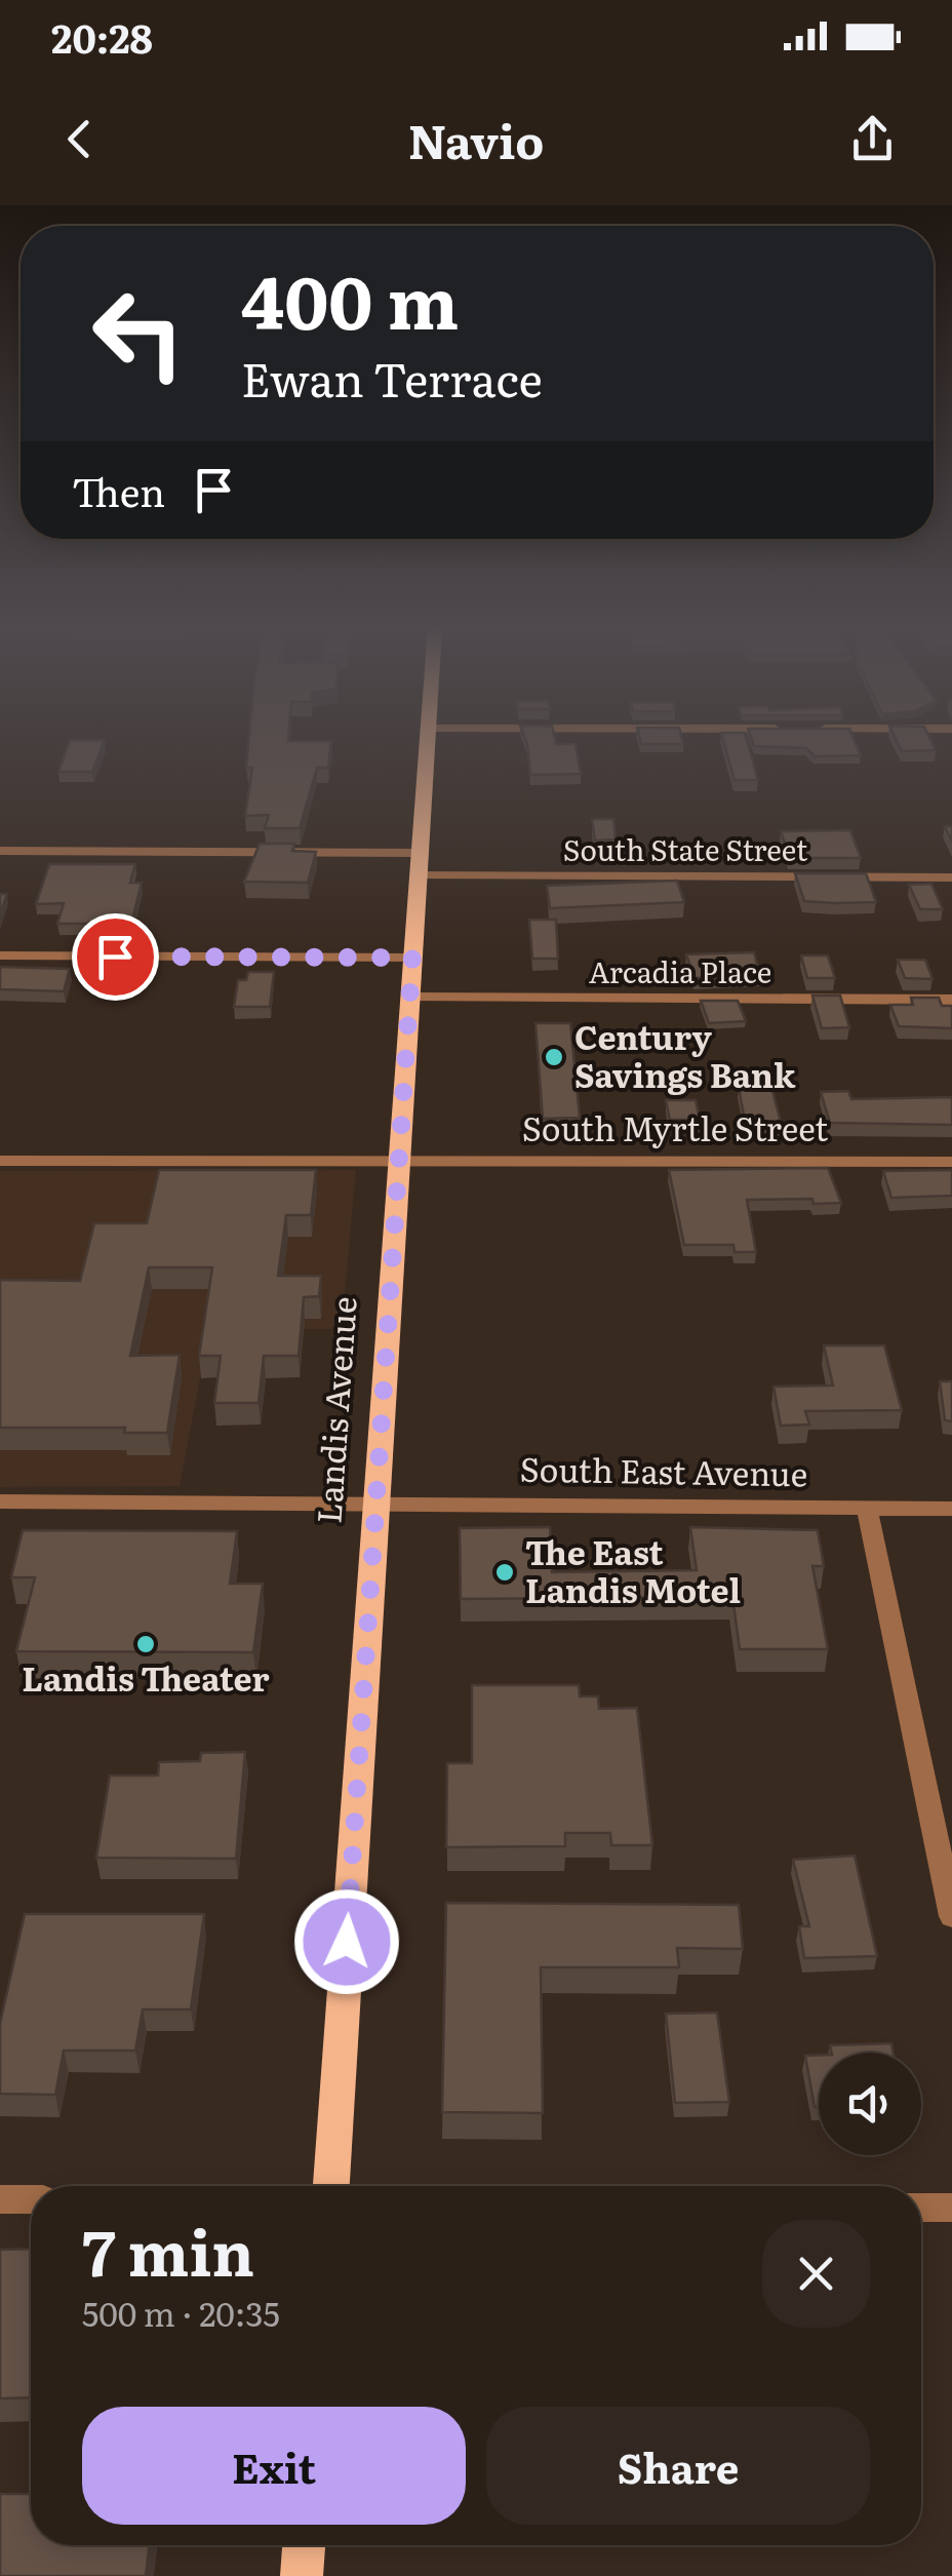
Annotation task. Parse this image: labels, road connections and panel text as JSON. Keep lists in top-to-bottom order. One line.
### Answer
{"streets":{"main road":["Landis Avenue"],"street":["South State Street","Arcadia Place","South Myrtle Street","South East Avenue"]},"crossings":[["South State Street","Landis Avenue"],["Arcadia Place","Landis Avenue"],["South Myrtle Street","Landis Avenue"],["Landis Avenue","South East Avenue"]],"places":["Century Savings Bank","The East Landis Motel","Landis Theater"],"page":{"status":"20:28","header":"Navio","turn":["400 m","Ewan Terrace"],"then":"Then","heading":["7 min","500 m · 20:35"],"buttons":["Exit","Share"]}}
